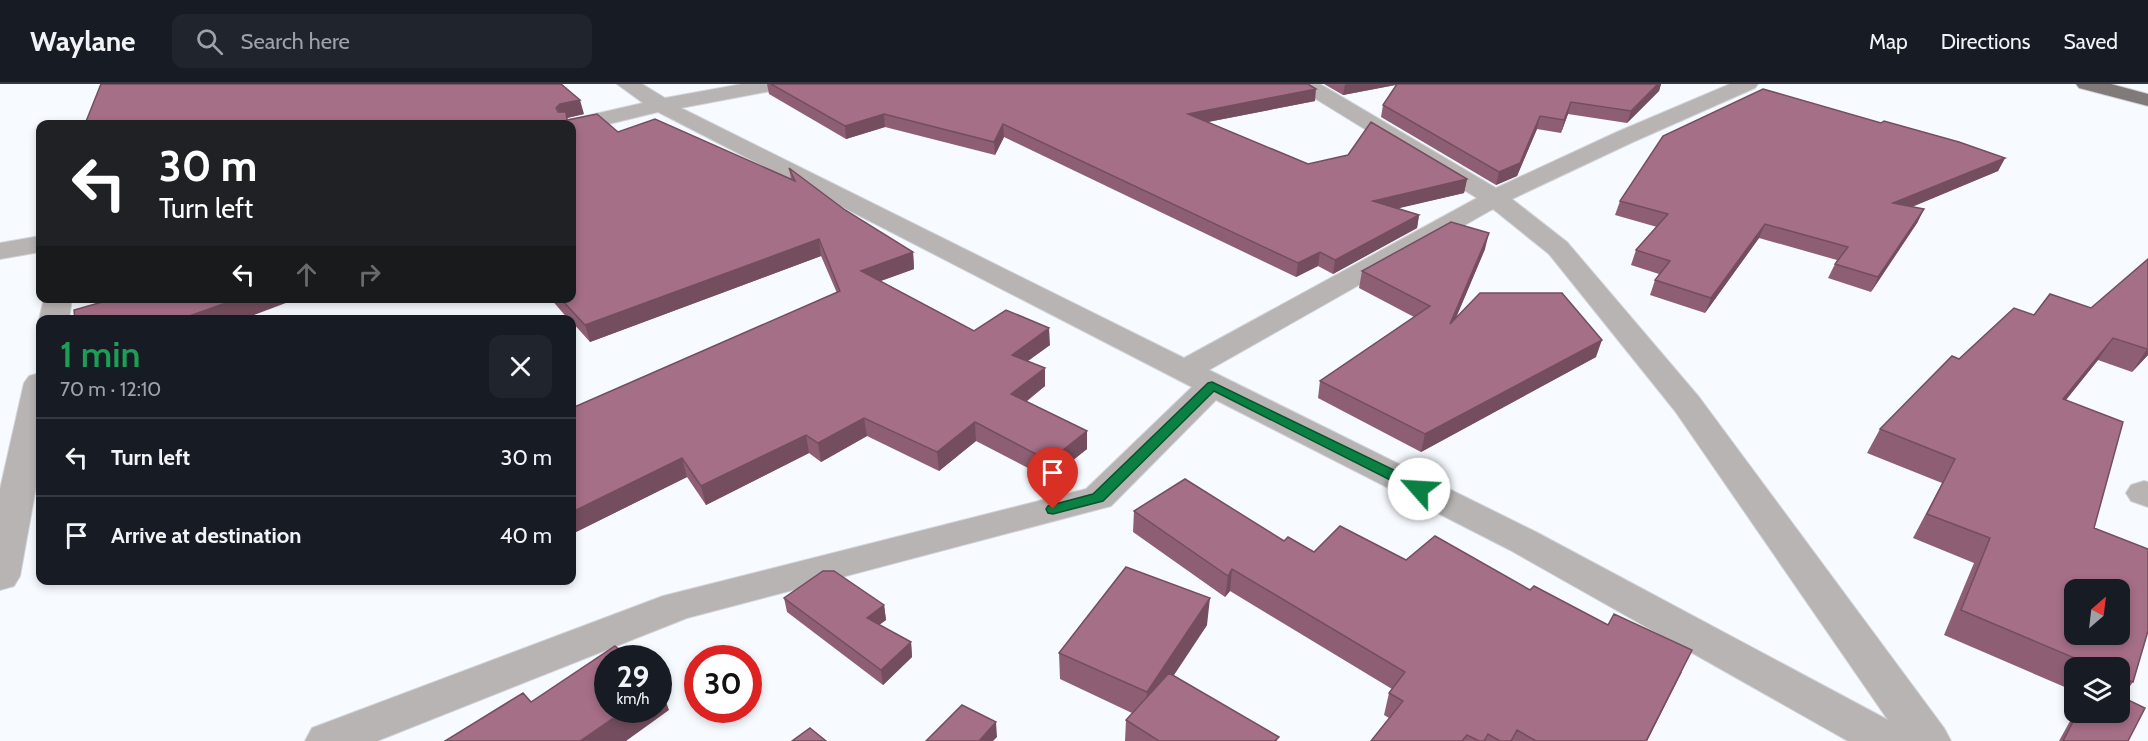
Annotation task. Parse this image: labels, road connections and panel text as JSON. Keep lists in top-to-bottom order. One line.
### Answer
{"north":"top right","page":{"header":"Waylane","search":"Search here","nav":["Map","Directions","Saved"],"turn":["30 m","Turn left"],"heading":["1 min","70 m · 12:10"],"list":[{"name":"Turn left","value":"30 m"},{"name":"Arrive at destination","value":"40 m"}],"speed":"29 km/h","limit":"30"}}
